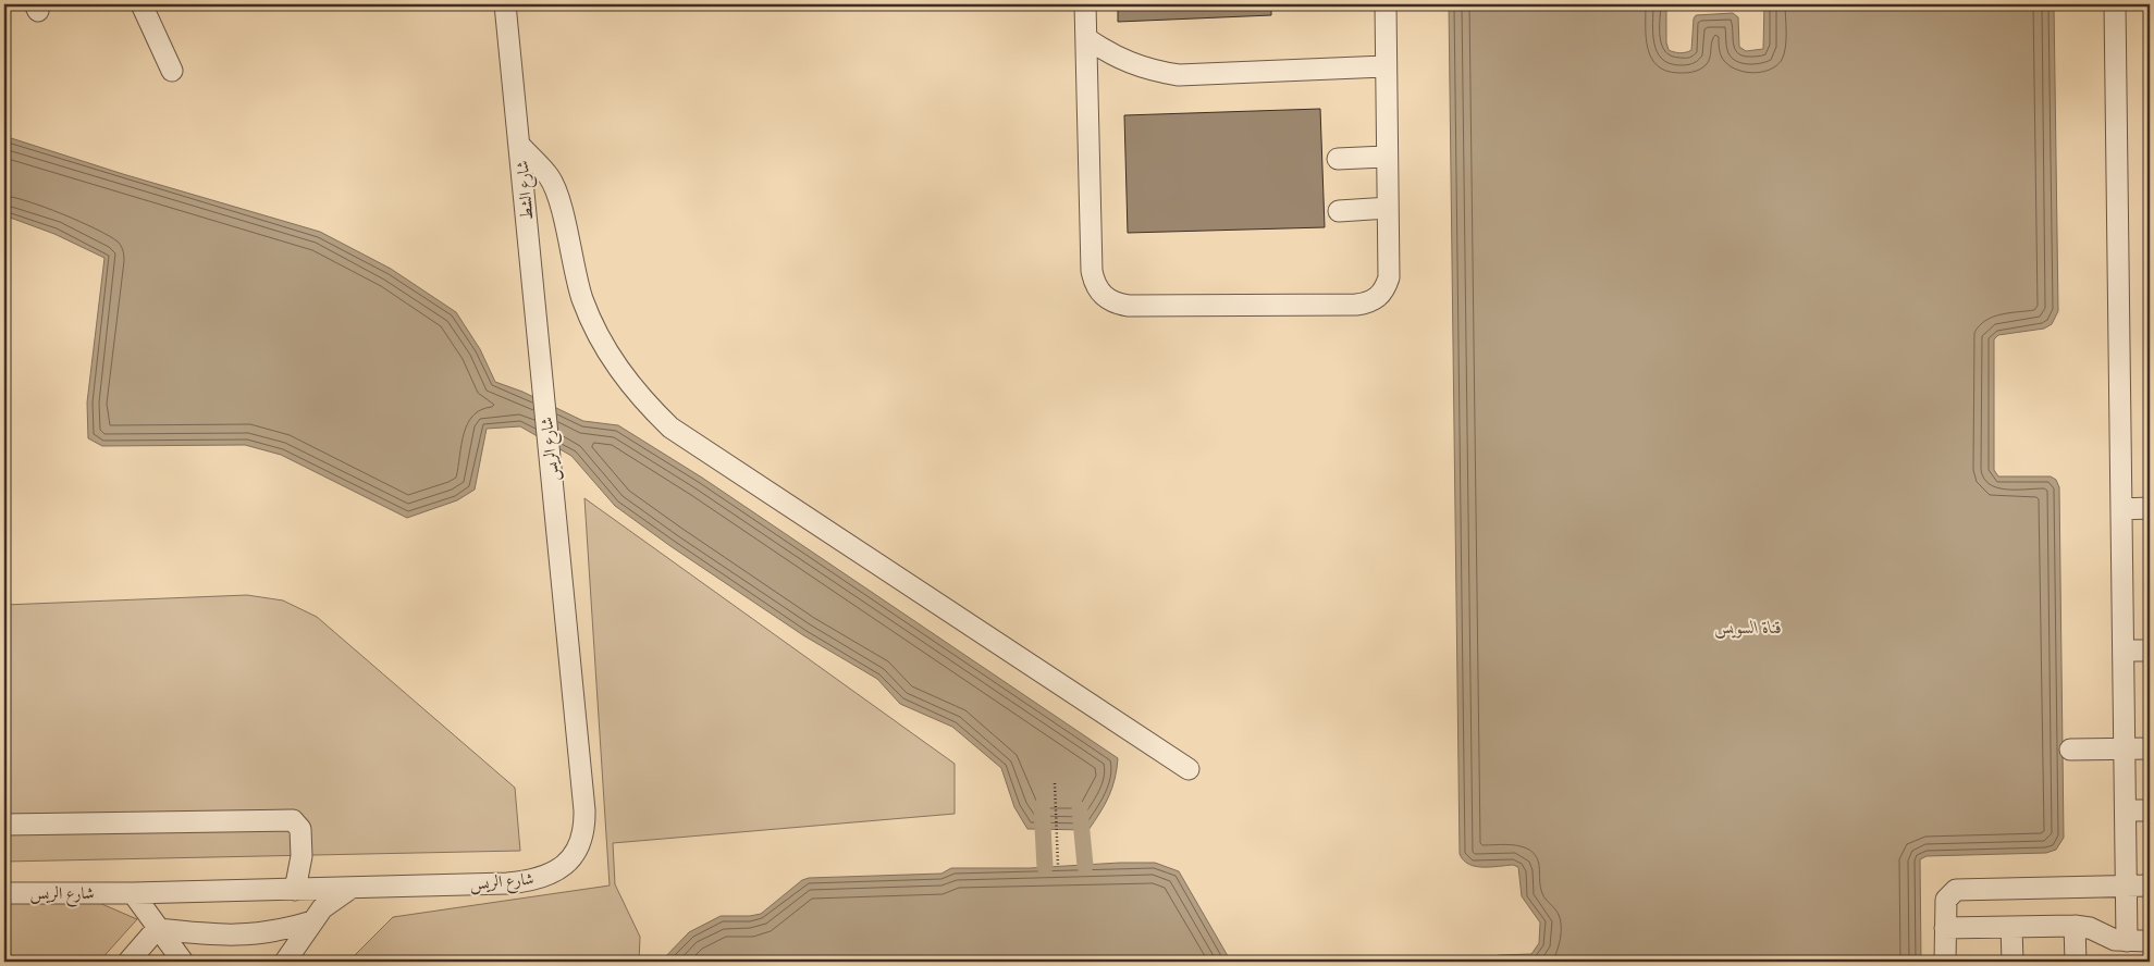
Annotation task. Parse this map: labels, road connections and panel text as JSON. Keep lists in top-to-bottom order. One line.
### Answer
{"streets":{"street":["شارع الشط","شارع الريس"]},"crossings":[["شارع الشط","شارع الريس"]],"water":["قناة السويس"]}
